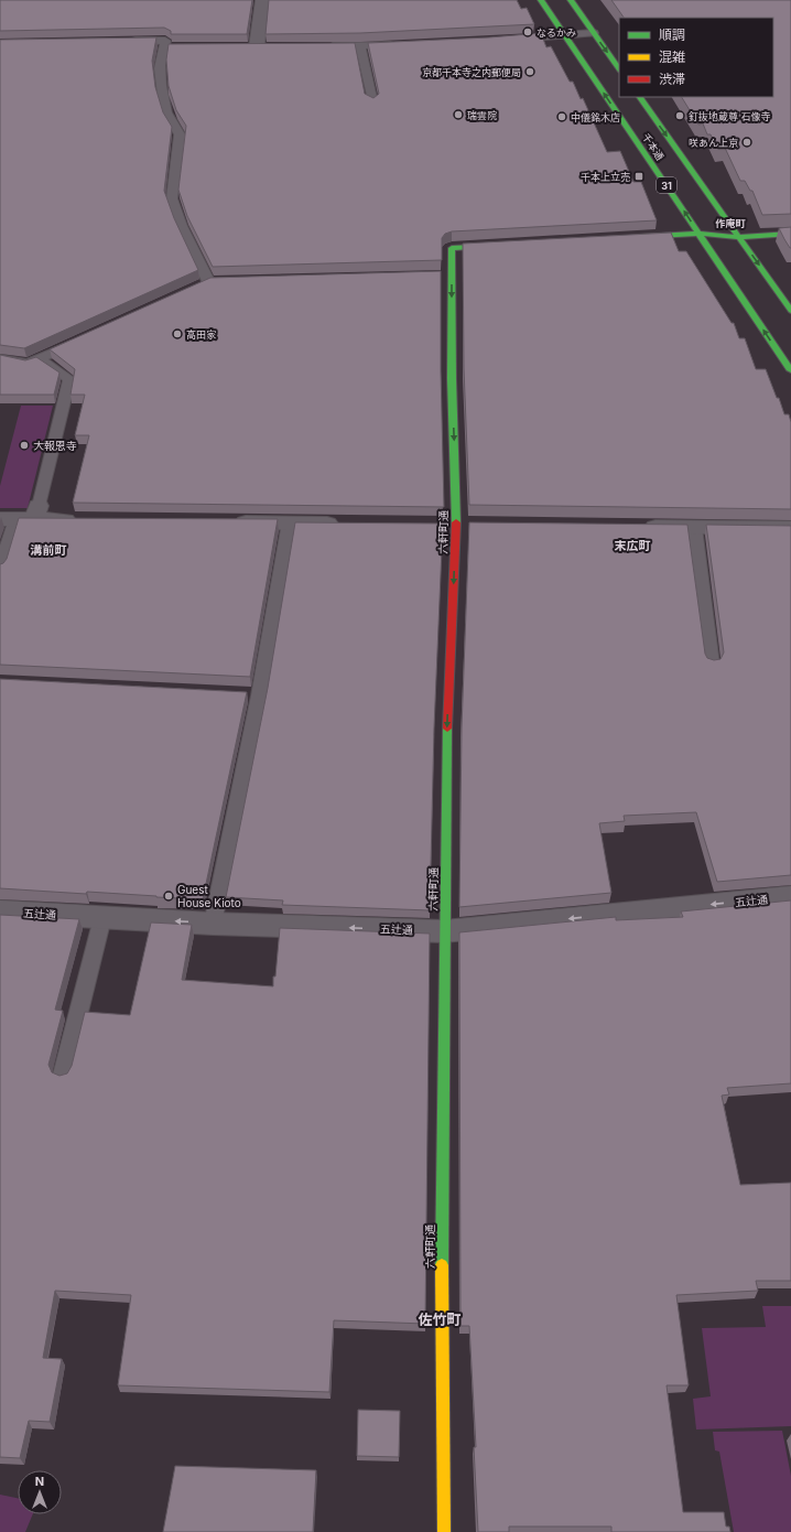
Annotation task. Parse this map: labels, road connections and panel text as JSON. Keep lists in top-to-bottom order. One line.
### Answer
{"streets":{"main road":["千本通","31","六軒町通"],"street":["五辻通"]},"crossings":[["六軒町通","五辻通"]],"one_way":["六軒町通","五辻通"],"districts":["作庵町","末広町","溝前町","佐竹町"],"places":{"other":["なるかみ","京都千本寺之内郵便局","瑞雲院","釘抜地蔵尊 石像寺","中儀銘木店","咲あん上京","高田家","大報恩寺","Guest House Kioto"],"transit":["千本上立売"]},"legend":["順調","混雑","渋滞"],"north":"top"}
